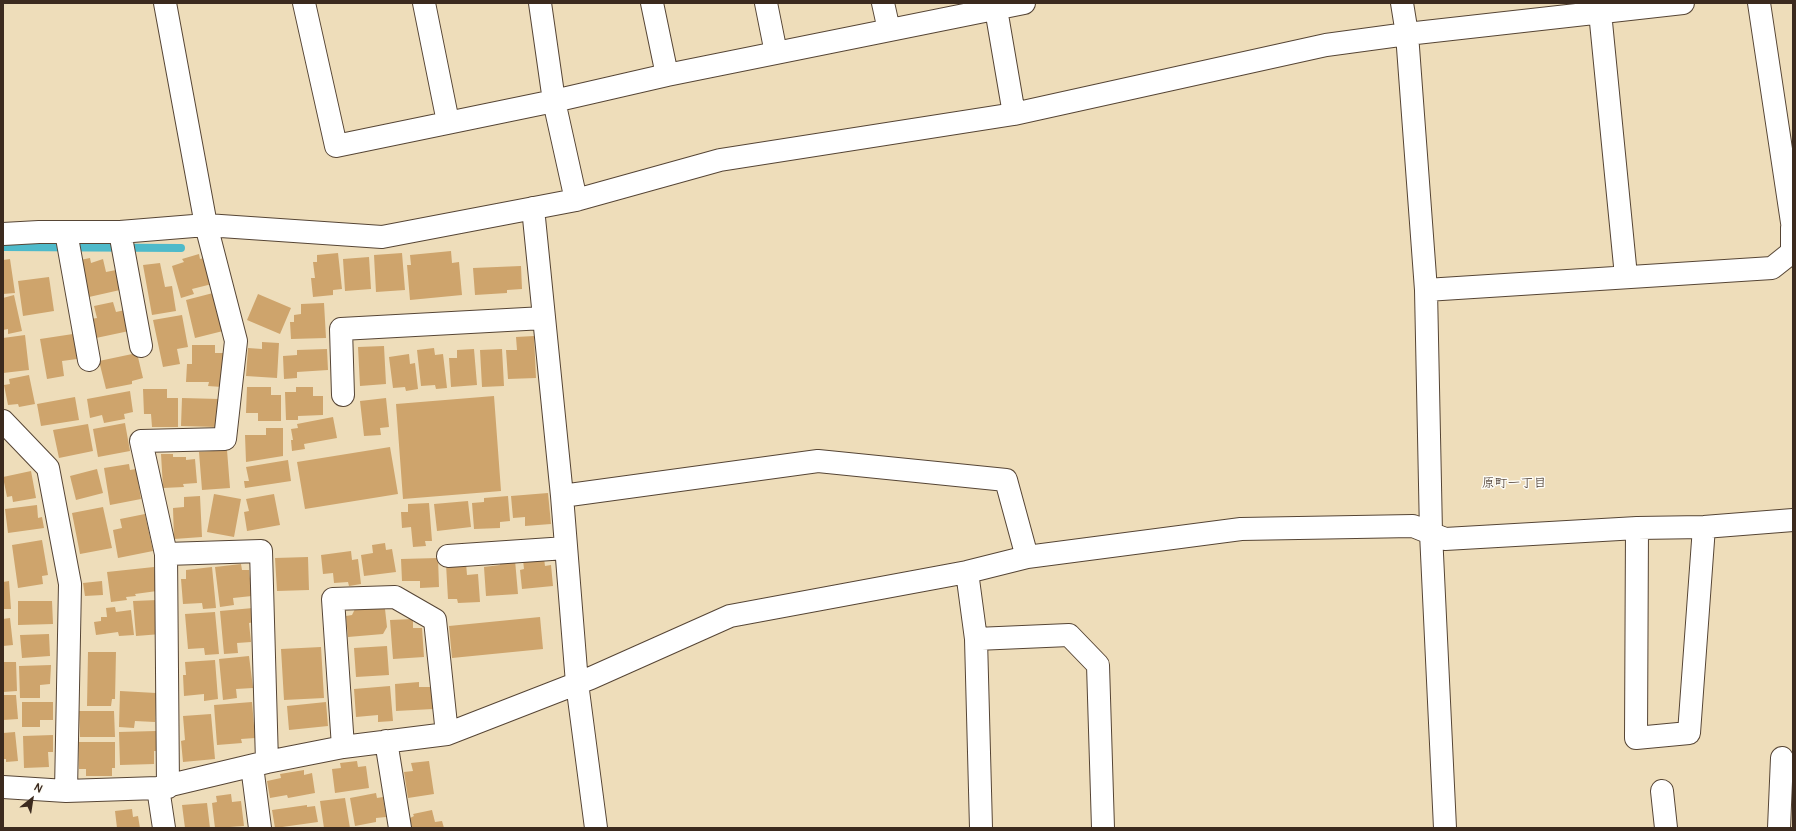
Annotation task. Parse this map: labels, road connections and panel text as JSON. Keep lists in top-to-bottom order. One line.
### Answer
{"districts":["原町一丁目"],"north":"top right"}
